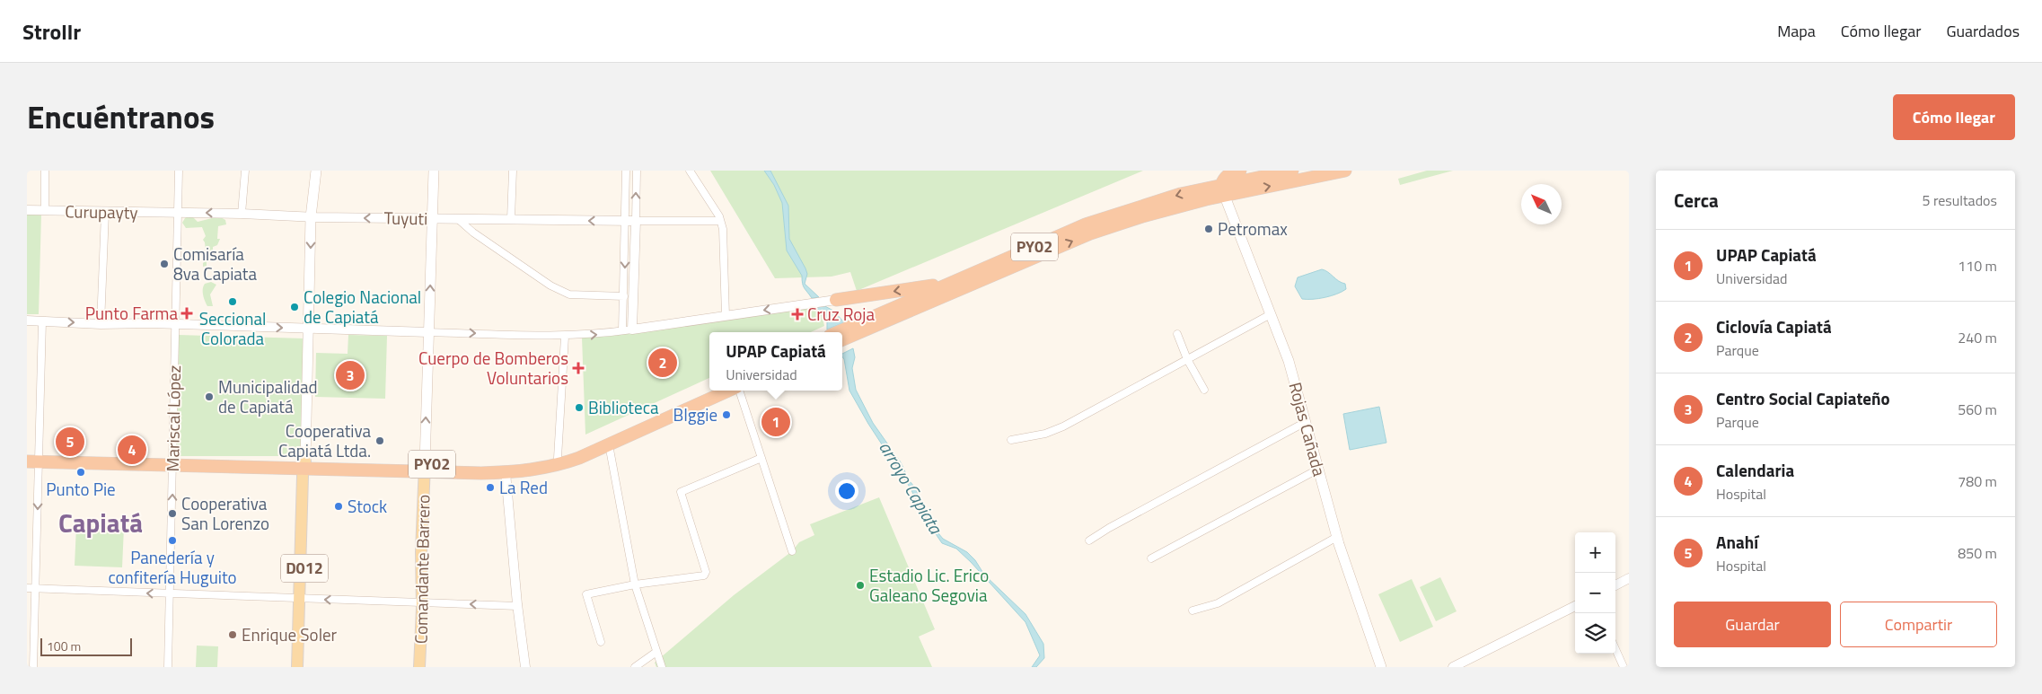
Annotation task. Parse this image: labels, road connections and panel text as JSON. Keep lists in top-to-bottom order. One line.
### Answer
{"streets":{"highway":["PY02"],"main road":["Rojas Cañada","D012","Comandante Barrero"],"street":["Curupayty","Tuyuti","Mariscal López"]},"crossings":[["Curupayty","Tuyuti"],["Curupayty","Mariscal López"],["Tuyuti","Mariscal López"],["Tuyuti","D012"],["PY02","Mariscal López"],["PY02","Rojas Cañada"],["PY02","D012"],["PY02","Comandante Barrero"]],"one_way":["Tuyuti"],"districts":["Capiatá"],"water":["arroyo Capiata"],"places":{"other":["Petromax","Comisaría 8va Capiata","Seccional Colorada","Colegio Nacional de Capiatá","Municipalidad de Capiatá","Biblioteca","BIggie","Cooperativa Capiatá Ltda.","Punto Pie","La Red","Stock","Cooperativa San Lorenzo","Panedería y confitería Huguito","Estadio Lic. Erico Galeano Segovia","Enrique Soler"],"health":["Punto Farma","Cruz Roja","Cuerpo de Bomberos Voluntarios"]},"scale_bar":"100 m","north":"top left","page":{"header":"Strollr","nav":["Mapa","Cómo llegar","Guardados"],"title":"Encuéntranos","buttons":["Cómo llegar",["Guardar","Compartir"]],"heading":["Cerca","5 resultados"],"list":[{"mark":"1","name":"UPAP Capiatá","note":"Universidad","value":"110 m"},{"mark":"2","name":"Ciclovía Capiatá","note":"Parque","value":"240 m"},{"mark":"3","name":"Centro Social Capiateño","note":"Parque","value":"560 m"},{"mark":"4","name":"Calendaria","note":"Hospital","value":"780 m"},{"mark":"5","name":"Anahí","note":"Hospital","value":"850 m"}],"popup":["UPAP Capiatá","Universidad"],"pins":["2","3","1","5","4"],"map_buttons":["+","−"],"scale":"100 m"}}
